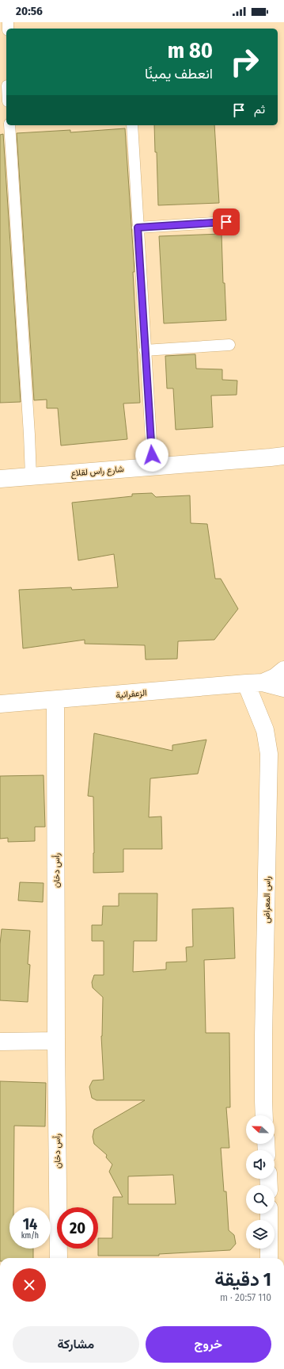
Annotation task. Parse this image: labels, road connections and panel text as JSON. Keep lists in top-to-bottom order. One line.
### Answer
{"streets":{"street":["شارع راس لقلاع","الزعفرانية","رأس دخان","راس المعراض"]},"crossings":[["الزعفرانية","رأس دخان"],["الزعفرانية","راس المعراض"]],"north":"left","page":{"status":"20:56","turn":["80 m","انعطف يمينًا"],"then":"ثم","speed":"14 km/h","limit":"20","heading":["1 دقيقة","110 m · 20:57"],"buttons":["خروج","مشاركة"]}}
